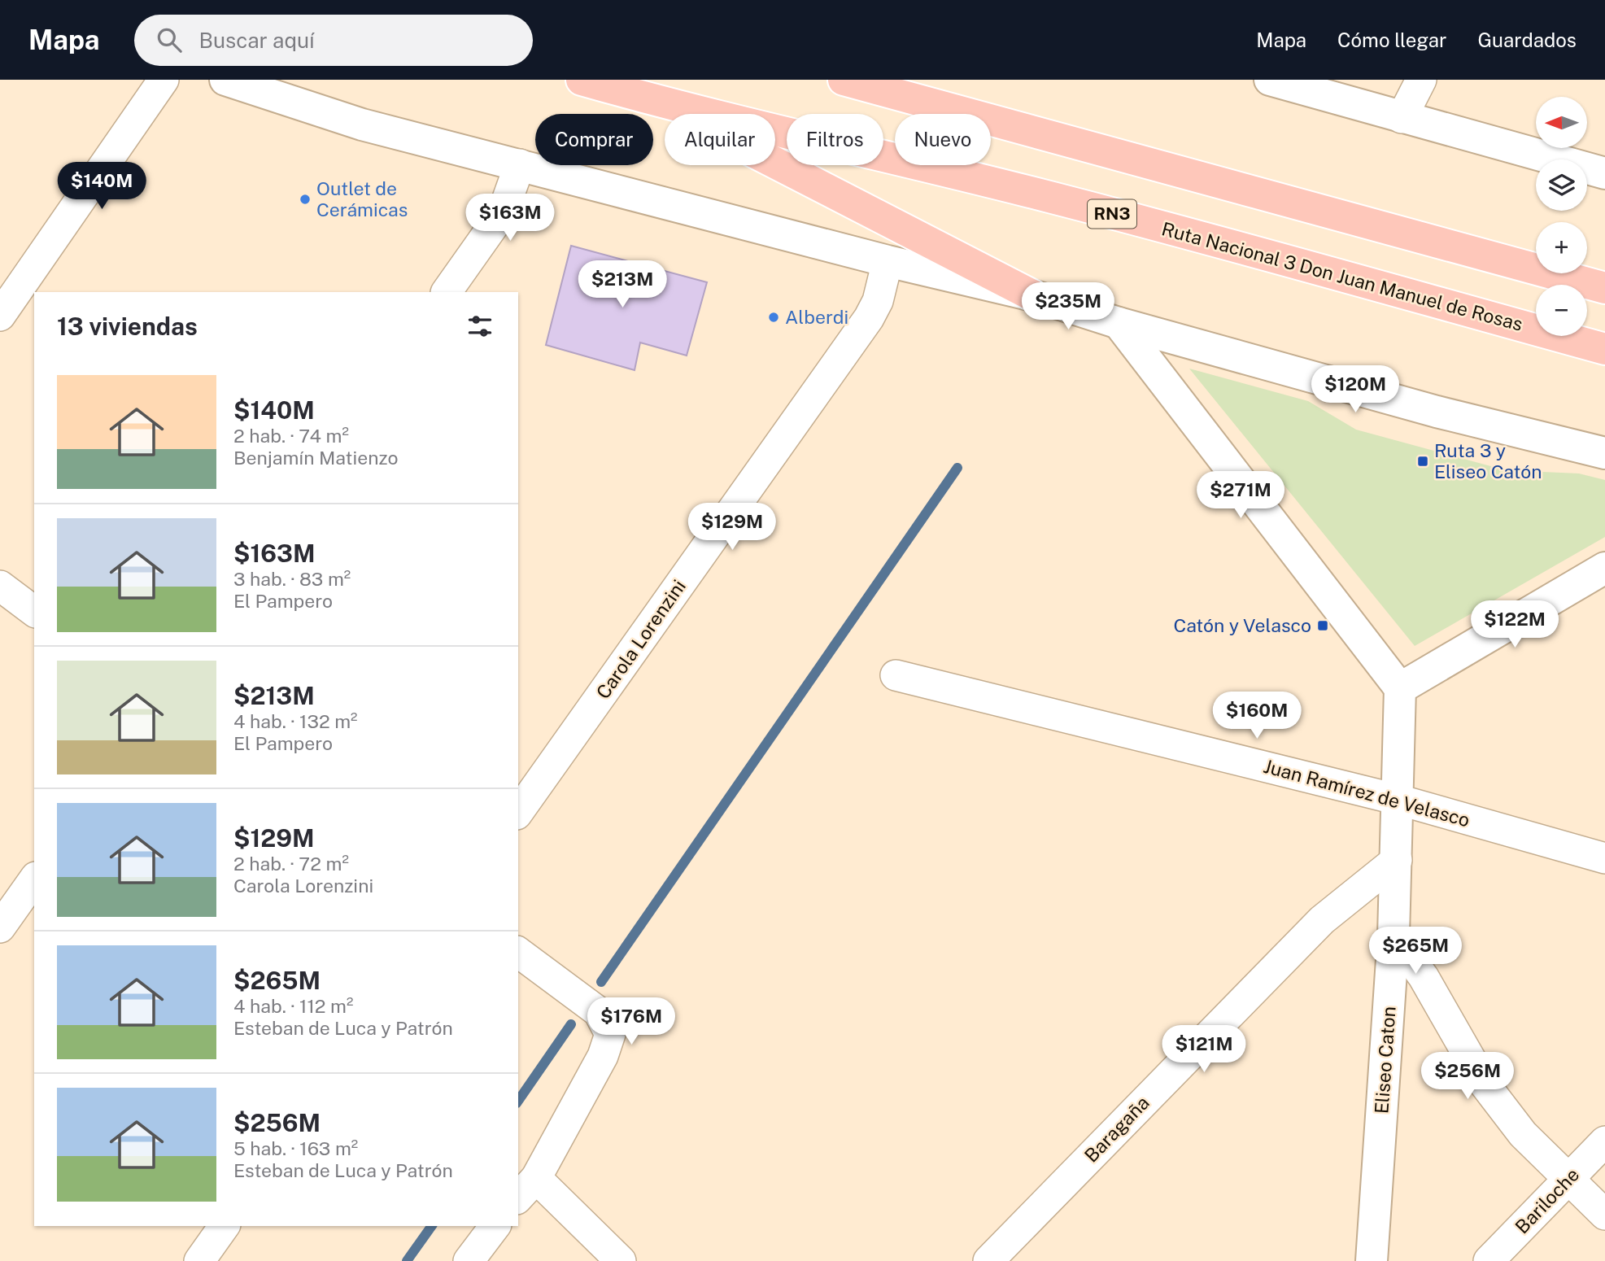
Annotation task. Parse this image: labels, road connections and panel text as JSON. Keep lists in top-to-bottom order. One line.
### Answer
{"streets":{"highway":["RN3","Ruta Nacional 3 Don Juan Manuel de Rosas"],"street":["Carola Lorenzini","Juan Ramírez de Velasco","Eliseo Caton","Baragaña","Bariloche"]},"crossings":[["Juan Ramírez de Velasco","Eliseo Caton"],["Eliseo Caton","Baragaña"]],"places":{"other":["Outlet de Cerámicas","Alberdi"],"transit":["Ruta 3 y Eliseo Catón","Catón y Velasco"]},"north":"left","page":{"header":"Mapa","search":"Buscar aquí","nav":["Mapa","Cómo llegar","Guardados"],"map_buttons":["+","−"],"chip":["Comprar","Alquilar","Filtros","Nuevo"],"price":["$140M","$163M","$213M","$235M","$120M","$271M","$129M","$122M","$160M","$265M","$176M","$121M","$256M"],"heading":"13 viviendas","list":[{"name":"$140M","note":"2 hab. · 74 m² · Benjamín Matienzo"},{"name":"$163M","note":"3 hab. · 83 m² · El Pampero"},{"name":"$213M","note":"4 hab. · 132 m² · El Pampero"},{"name":"$129M","note":"2 hab. · 72 m² · Carola Lorenzini"},{"name":"$265M","note":"4 hab. · 112 m² · Esteban de Luca y Patrón"},{"name":"$256M","note":"5 hab. · 163 m² · Esteban de Luca y Patrón"}]}}
